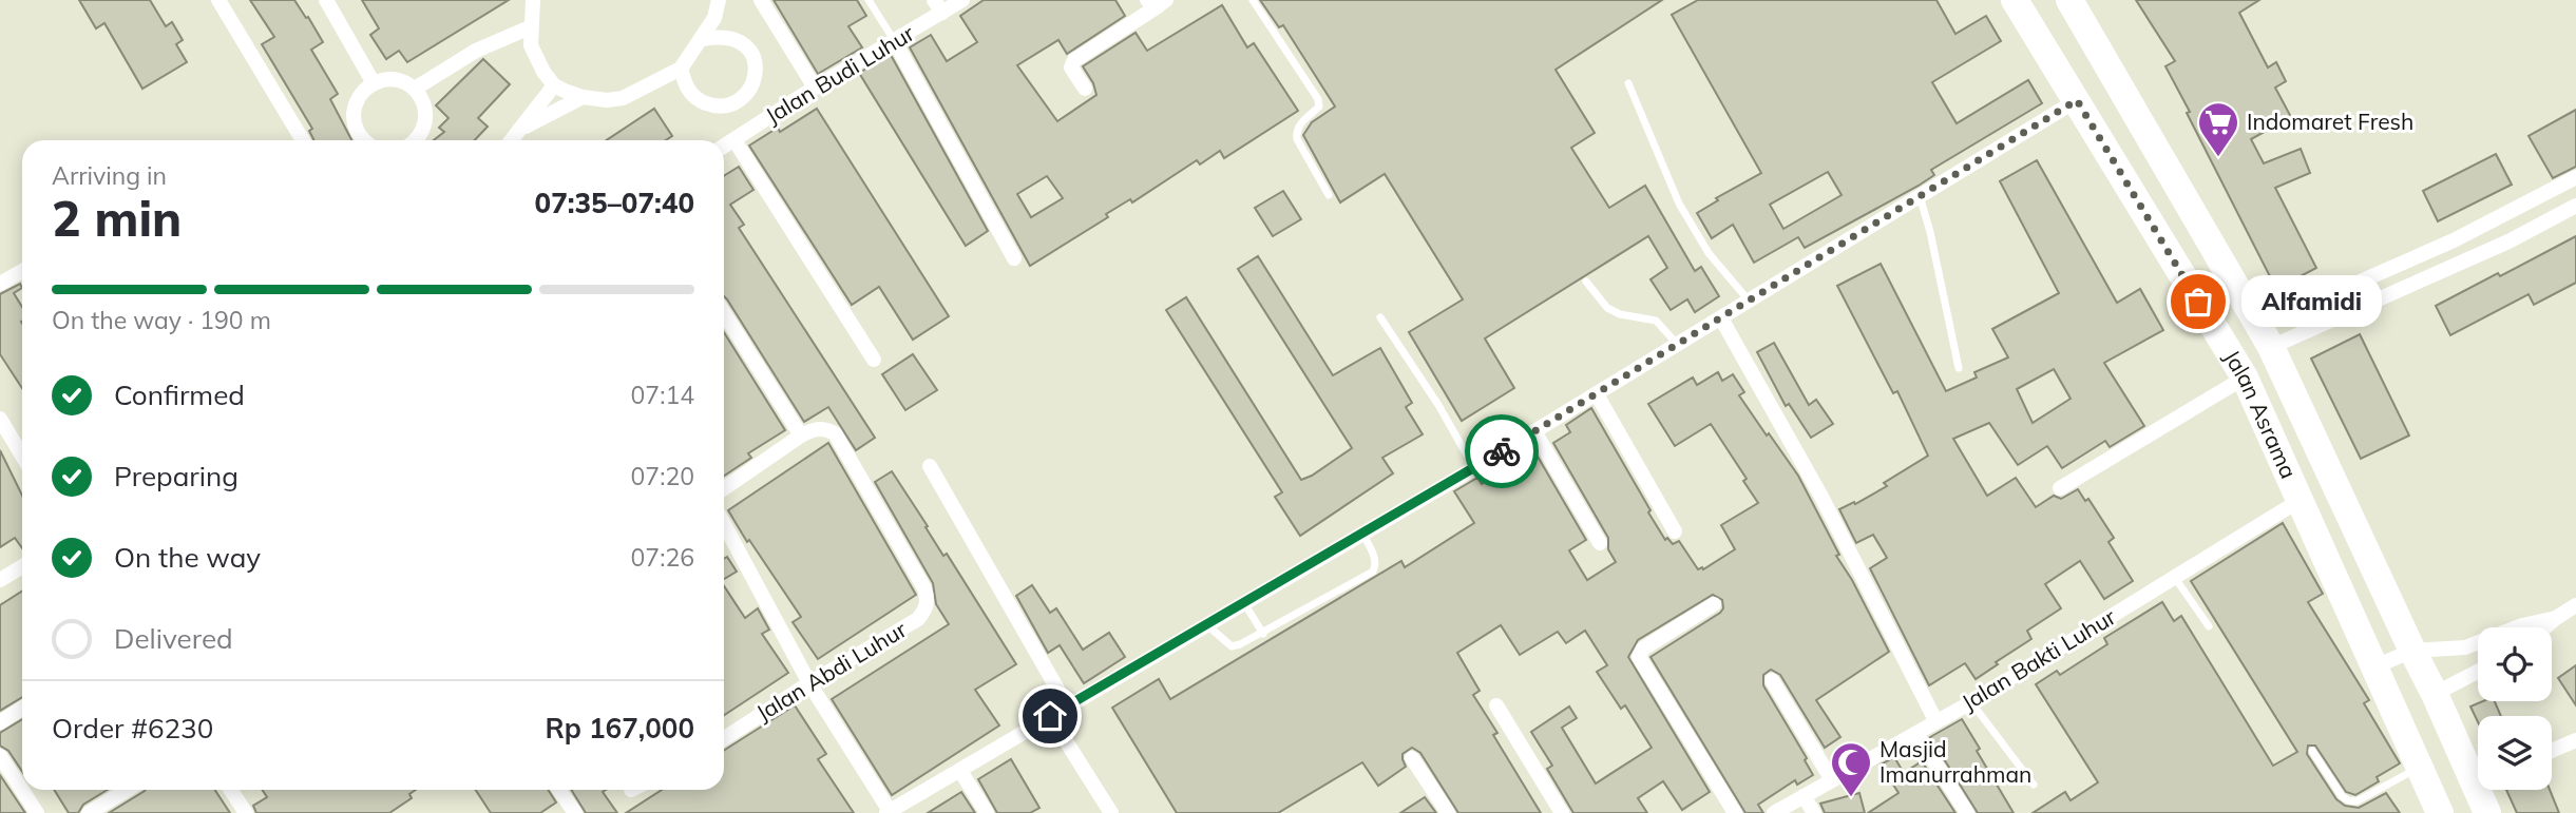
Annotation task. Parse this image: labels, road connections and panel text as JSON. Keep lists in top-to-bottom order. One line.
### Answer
{"streets":{"highway":["Jalan Asrama"],"street":["Jalan Budi Luhur","Jalan Bakti Luhur","Jalan Abdi Luhur"]},"crossings":[["Jalan Asrama","Jalan Bakti Luhur"]],"places":{"supermarket":["Indomaret Fresh"],"other":["Alfamidi"],"mosque":["Masjid Imanurrahman"]},"page":{"heading":["2 min","Arriving in","07:35–07:40"],"panel":["Order #6230","Rp 167,000"],"bar":"On the way · 190 m","bubble":"Alfamidi","list":[["Confirmed","07:14"],["Preparing","07:20"],["On the way","07:26"],"Delivered"]}}
